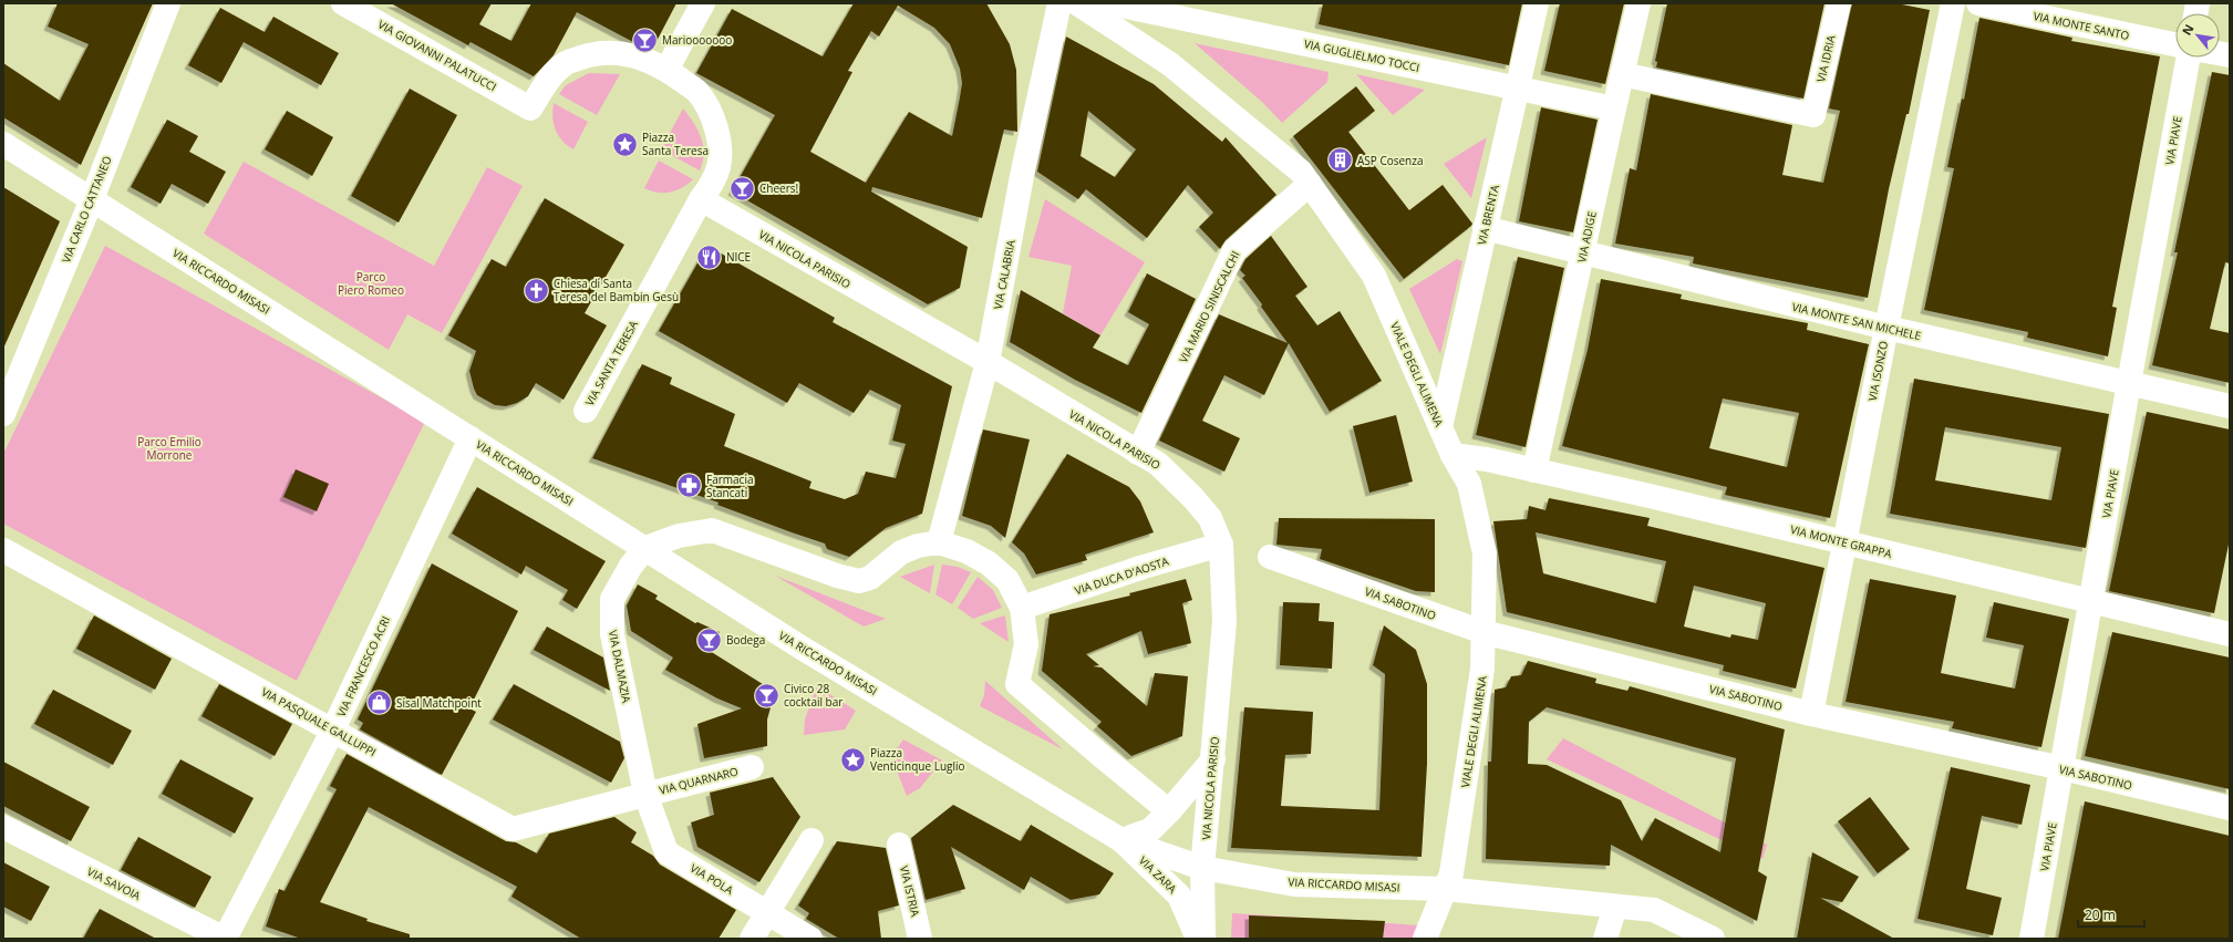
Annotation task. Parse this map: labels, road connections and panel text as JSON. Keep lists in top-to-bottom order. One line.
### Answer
{"streets":{"street":["VIA MONTE SANTO","VIA GIOVANNI PALATUCCI","VIA GUGLIELMO TOCCI","VIA IDRIA","VIA PIAVE","VIA CARLO CATTANEO","VIA BRENTA","VIA ADIGE","VIA NICOLA PARISIO","VIA CALABRIA","VIA RICCARDO MISASI","VIA MARIO SINISCALCHI","VIA MONTE SAN MICHELE","VIA SANTA TERESA","VIA ISONZO","VIALE DEGLI ALIMENA","VIA MONTE GRAPPA","VIA DUCA D'AOSTA","VIA SABOTINO","VIA FRANCESCO ACRI","VIA DALMAZIA","VIA PASQUALE GALLUPPI","VIA QUARNARO","VIA ZARA","VIA POLA","VIA SAVOIA","VIA ISTRIA"]},"crossings":[["VIA GUGLIELMO TOCCI","VIA BRENTA"],["VIA GUGLIELMO TOCCI","VIA ADIGE"],["VIA IDRIA","VIA ADIGE"],["VIA PIAVE","VIA MONTE SAN MICHELE"],["VIA PIAVE","VIA MONTE GRAPPA"],["VIA PIAVE","VIA SABOTINO"],["VIA CARLO CATTANEO","VIA RICCARDO MISASI"],["VIA BRENTA","VIA MONTE SAN MICHELE"],["VIA BRENTA","VIALE DEGLI ALIMENA"],["VIA ADIGE","VIA MONTE SAN MICHELE"],["VIA ADIGE","VIA MONTE GRAPPA"],["VIA NICOLA PARISIO","VIA CALABRIA"],["VIA NICOLA PARISIO","VIA RICCARDO MISASI"],["VIA NICOLA PARISIO","VIA MARIO SINISCALCHI"],["VIA NICOLA PARISIO","VIA SANTA TERESA"],["VIA NICOLA PARISIO","VIA DUCA D'AOSTA"],["VIA RICCARDO MISASI","VIALE DEGLI ALIMENA"],["VIA RICCARDO MISASI","VIA FRANCESCO ACRI"],["VIA RICCARDO MISASI","VIA DALMAZIA"],["VIA RICCARDO MISASI","VIA ZARA"],["VIA MARIO SINISCALCHI","VIALE DEGLI ALIMENA"],["VIA MONTE SAN MICHELE","VIA ISONZO"],["VIA ISONZO","VIA MONTE GRAPPA"],["VIA ISONZO","VIA SABOTINO"],["VIALE DEGLI ALIMENA","VIA MONTE GRAPPA"],["VIALE DEGLI ALIMENA","VIA SABOTINO"],["VIA FRANCESCO ACRI","VIA PASQUALE GALLUPPI"],["VIA FRANCESCO ACRI","VIA SAVOIA"],["VIA DALMAZIA","VIA PASQUALE GALLUPPI"],["VIA DALMAZIA","VIA QUARNARO"],["VIA DALMAZIA","VIA POLA"],["VIA PASQUALE GALLUPPI","VIA QUARNARO"],["VIA PASQUALE GALLUPPI","VIA POLA"],["VIA QUARNARO","VIA POLA"]],"parks":["Parco Piero Romeo","Parco Emilio Morrone"],"places":{"bar":["Mariooooooo","Cheers!","Bodega","Civico 28 cocktail bar"],"place":["Piazza Santa Teresa","Piazza Venticinque Luglio"],"building":["ASP Cosenza"],"restaurant":["NICE"],"church":["Chiesa di Santa Teresa del Bambin Gesù"],"pharmacy":["Farmacia Stancati"],"shop":["Sisal Matchpoint"]},"scale_bar":"20 m","north":"top left"}
